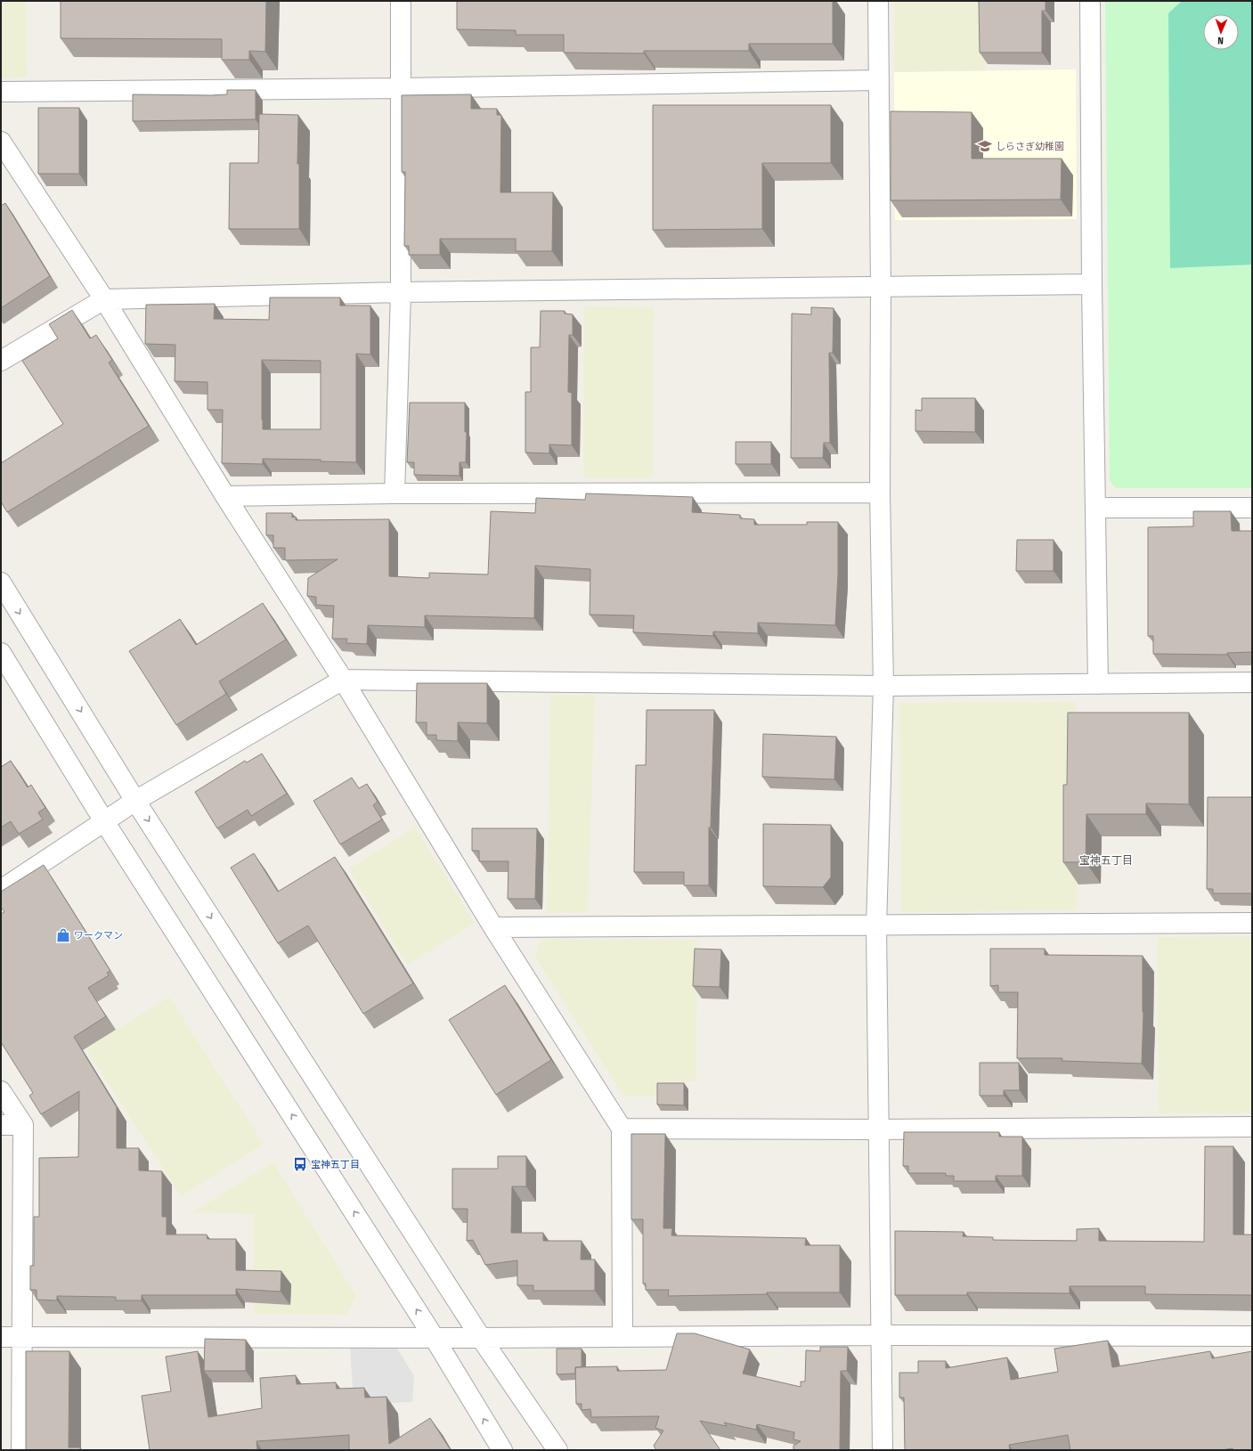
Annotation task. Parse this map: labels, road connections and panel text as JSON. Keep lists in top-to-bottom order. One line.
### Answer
{"districts":["宝神五丁目"],"places":{"school or university":["しらさぎ幼稚園"],"shop":["ワークマン"],"bus stop":["宝神五丁目"]},"north":"bottom"}
